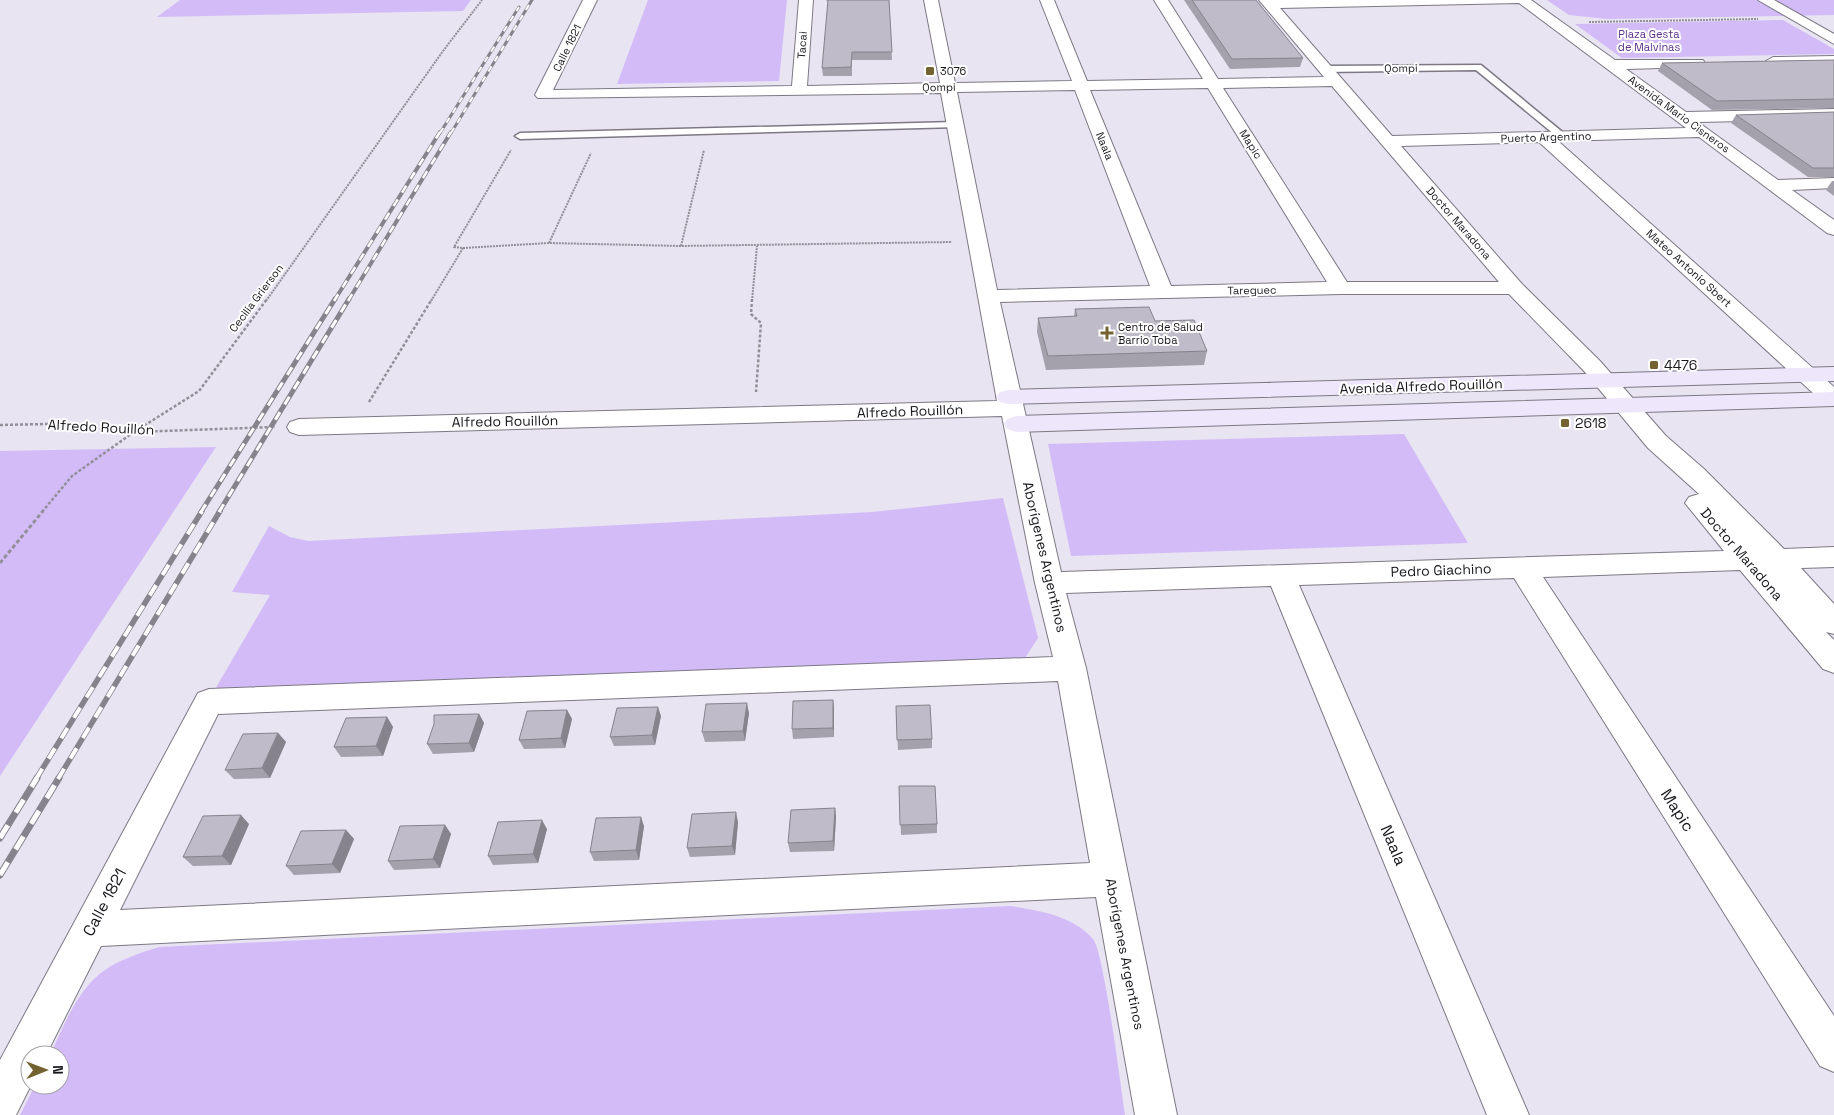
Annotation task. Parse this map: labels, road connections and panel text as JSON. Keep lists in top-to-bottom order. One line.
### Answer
{"streets":{"street":["Tacai","Calle 1821","Qompi","Avenida Mario Cisneros","Puerto Argentino","Mapic","Naala","Doctor Maradona","Mateo Antonio Sbert","Tareguec","Avenida Alfredo Rouillón","Alfredo Rouillón","Aborígenes Argentinos","Pedro Giachino"],"path":["Cecilia Grierson"]},"crossings":[["Tacai","Qompi"],["Calle 1821","Qompi"],["Calle 1821","Aborígenes Argentinos"],["Qompi","Mapic"],["Qompi","Naala"],["Qompi","Doctor Maradona"],["Qompi","Mateo Antonio Sbert"],["Qompi","Aborígenes Argentinos"],["Avenida Mario Cisneros","Puerto Argentino"],["Puerto Argentino","Doctor Maradona"],["Puerto Argentino","Mateo Antonio Sbert"],["Mapic","Tareguec"],["Mapic","Pedro Giachino"],["Naala","Tareguec"],["Naala","Pedro Giachino"],["Doctor Maradona","Tareguec"],["Doctor Maradona","Avenida Alfredo Rouillón"],["Doctor Maradona","Pedro Giachino"],["Mateo Antonio Sbert","Avenida Alfredo Rouillón"],["Tareguec","Aborígenes Argentinos"],["Cecilia Grierson","Alfredo Rouillón"],["Avenida Alfredo Rouillón","Alfredo Rouillón"],["Avenida Alfredo Rouillón","Aborígenes Argentinos"],["Alfredo Rouillón","Aborígenes Argentinos"],["Aborígenes Argentinos","Pedro Giachino"]],"parks":["Plaza Gesta de Malvinas"],"places":{"transit":["3076","4476","2618"],"health":["Centro de Salud Barrio Toba"]},"north":"right"}
